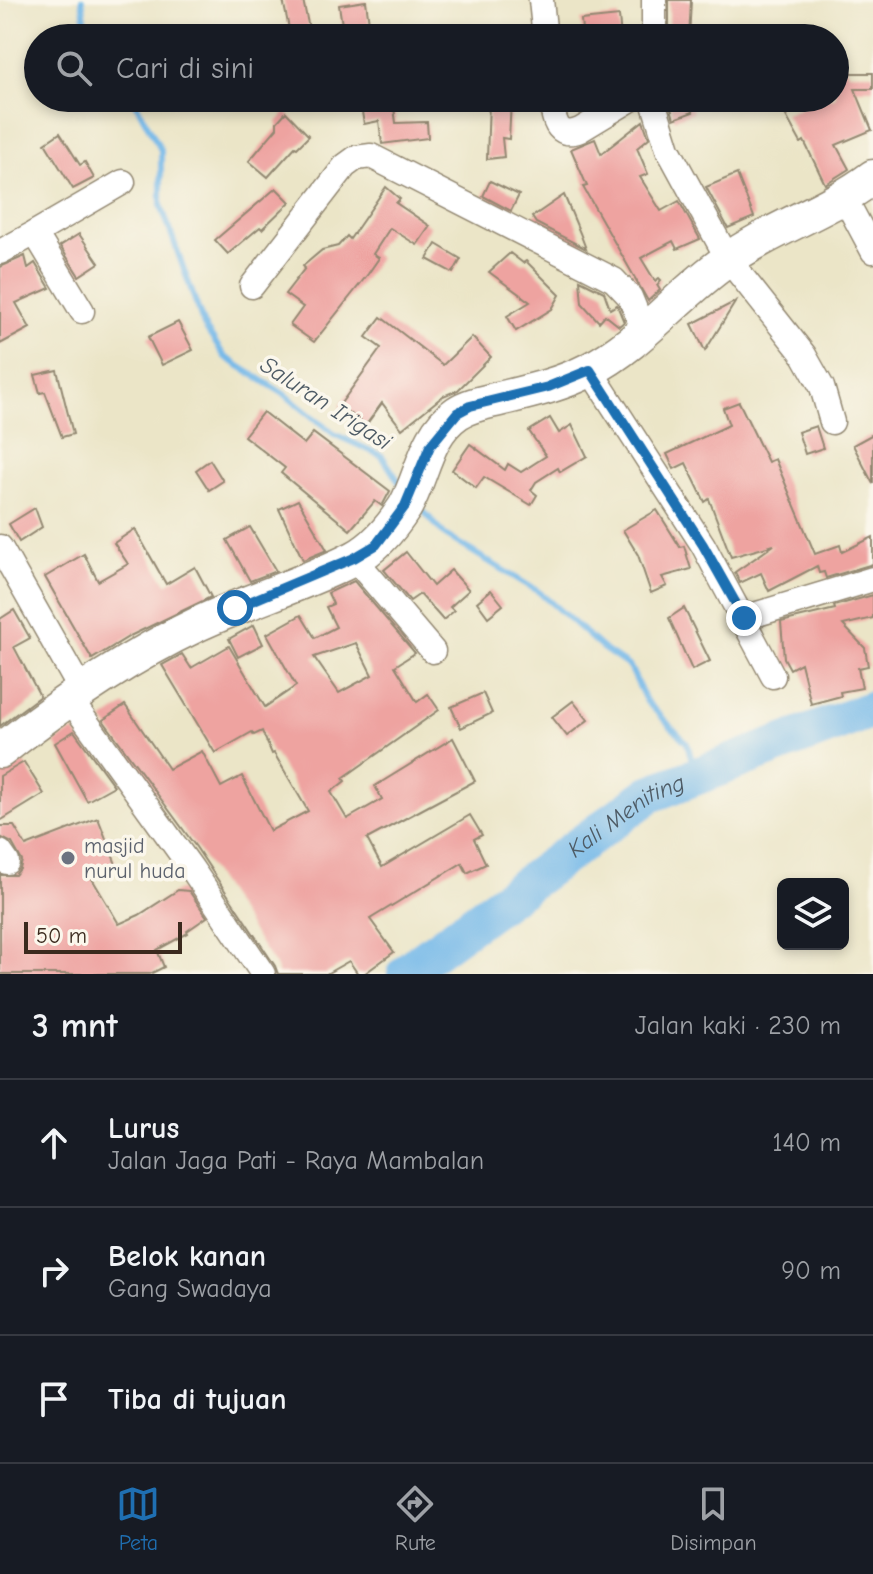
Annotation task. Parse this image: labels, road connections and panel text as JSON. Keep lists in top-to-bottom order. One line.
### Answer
{"water":["Saluran Irigasi","Kali Meniting"],"places":["masjid nurul huda"],"scale_bar":"50 m","page":{"search":"Cari di sini","scale":"50 m","heading":["3 mnt","Jalan kaki · 230 m"],"list":[["Lurus","Jalan Jaga Pati - Raya Mambalan","140 m"],["Belok kanan","Gang Swadaya","90 m"],"Tiba di tujuan"],"nav":["Peta","Rute","Disimpan"]}}
